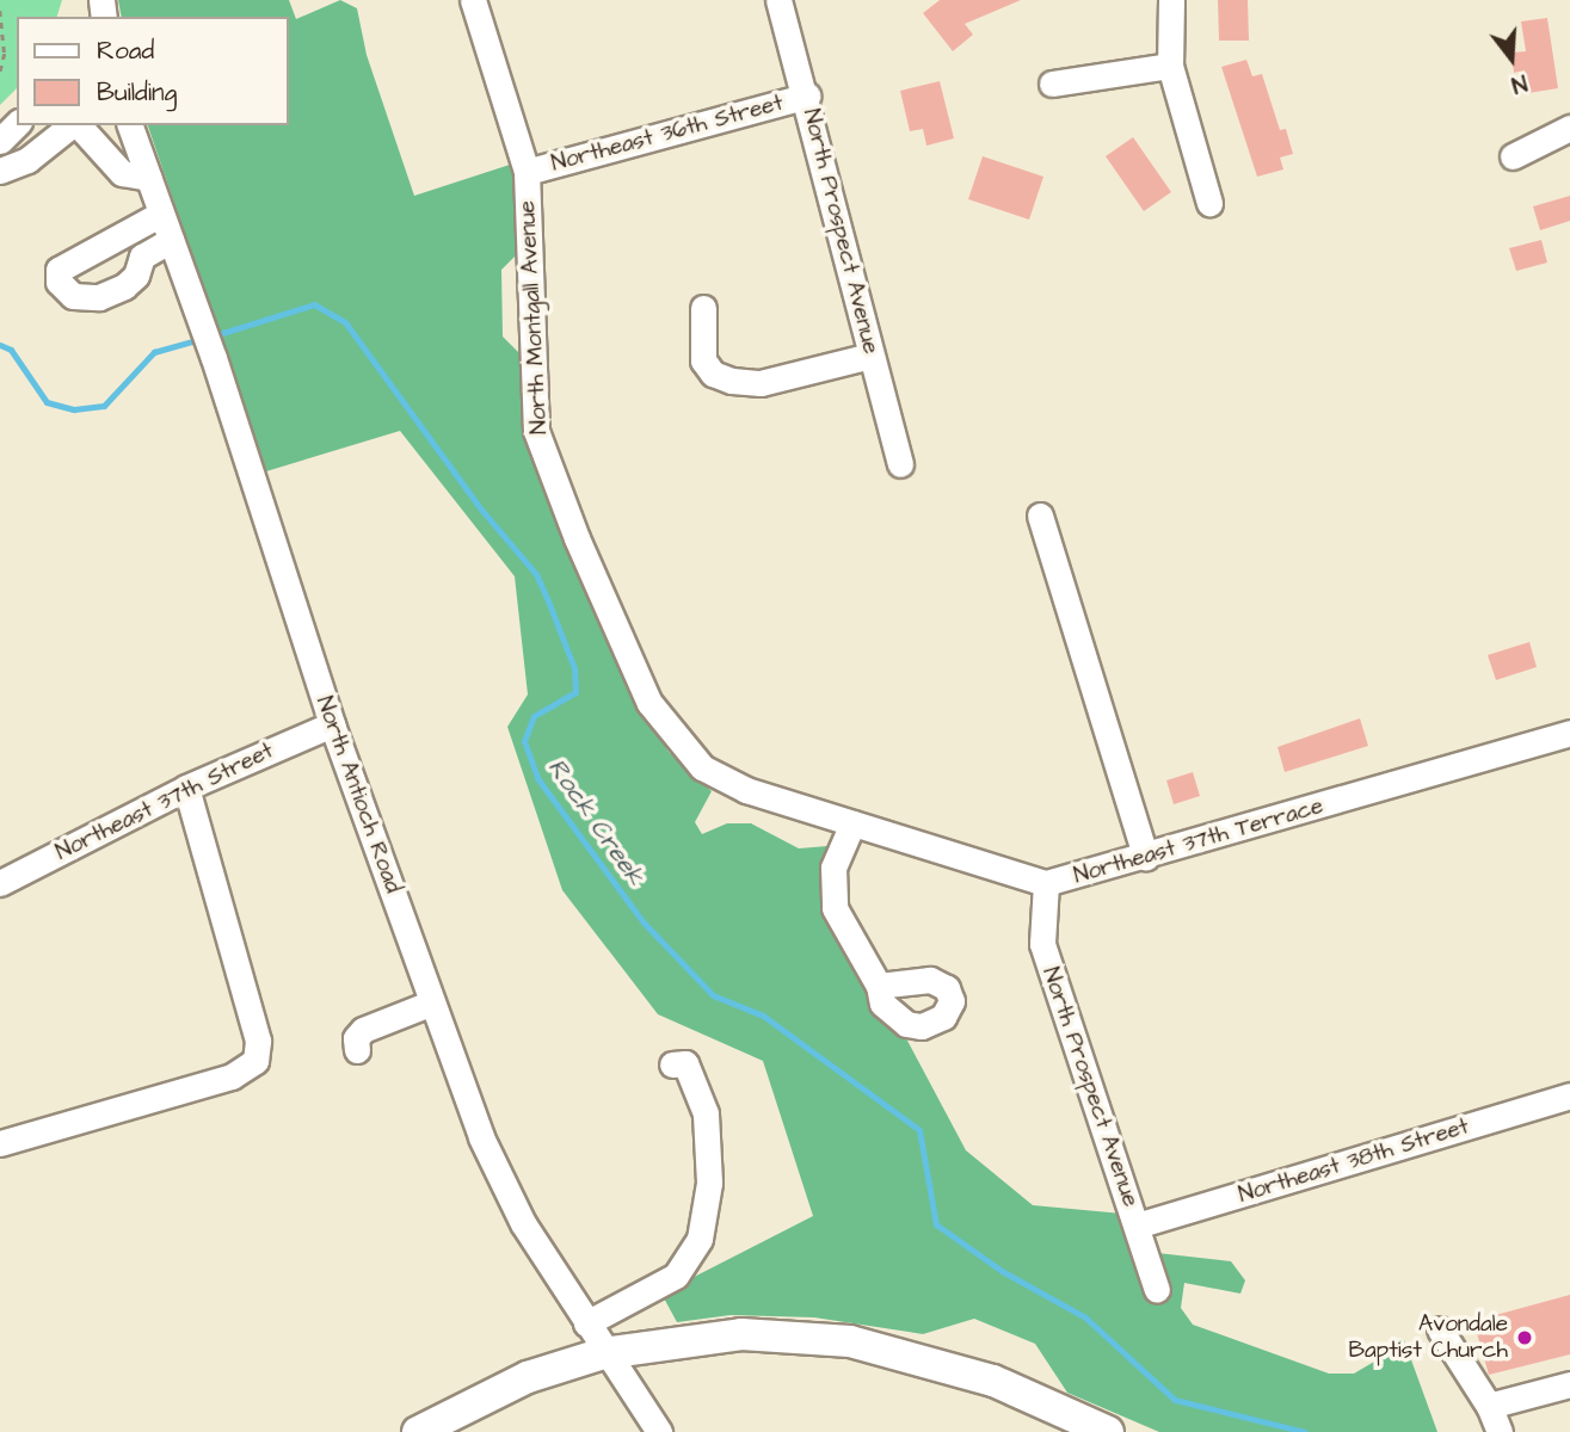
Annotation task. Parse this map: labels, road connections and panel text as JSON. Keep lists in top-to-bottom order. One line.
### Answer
{"streets":{"street":["Northeast 36th Street","North Prospect Avenue","North Montgall Avenue","North Antioch Road","Northeast 37th Street","Northeast 37th Terrace","Northeast 38th Street"]},"crossings":[["Northeast 36th Street","North Prospect Avenue"],["Northeast 36th Street","North Montgall Avenue"],["North Prospect Avenue","Northeast 37th Terrace"],["North Prospect Avenue","Northeast 38th Street"],["North Montgall Avenue","Northeast 37th Terrace"],["North Antioch Road","Northeast 37th Street"]],"water":["Rock Creek"],"places":["Avondale Baptist Church"],"legend":["Road","Building"],"north":"bottom"}
